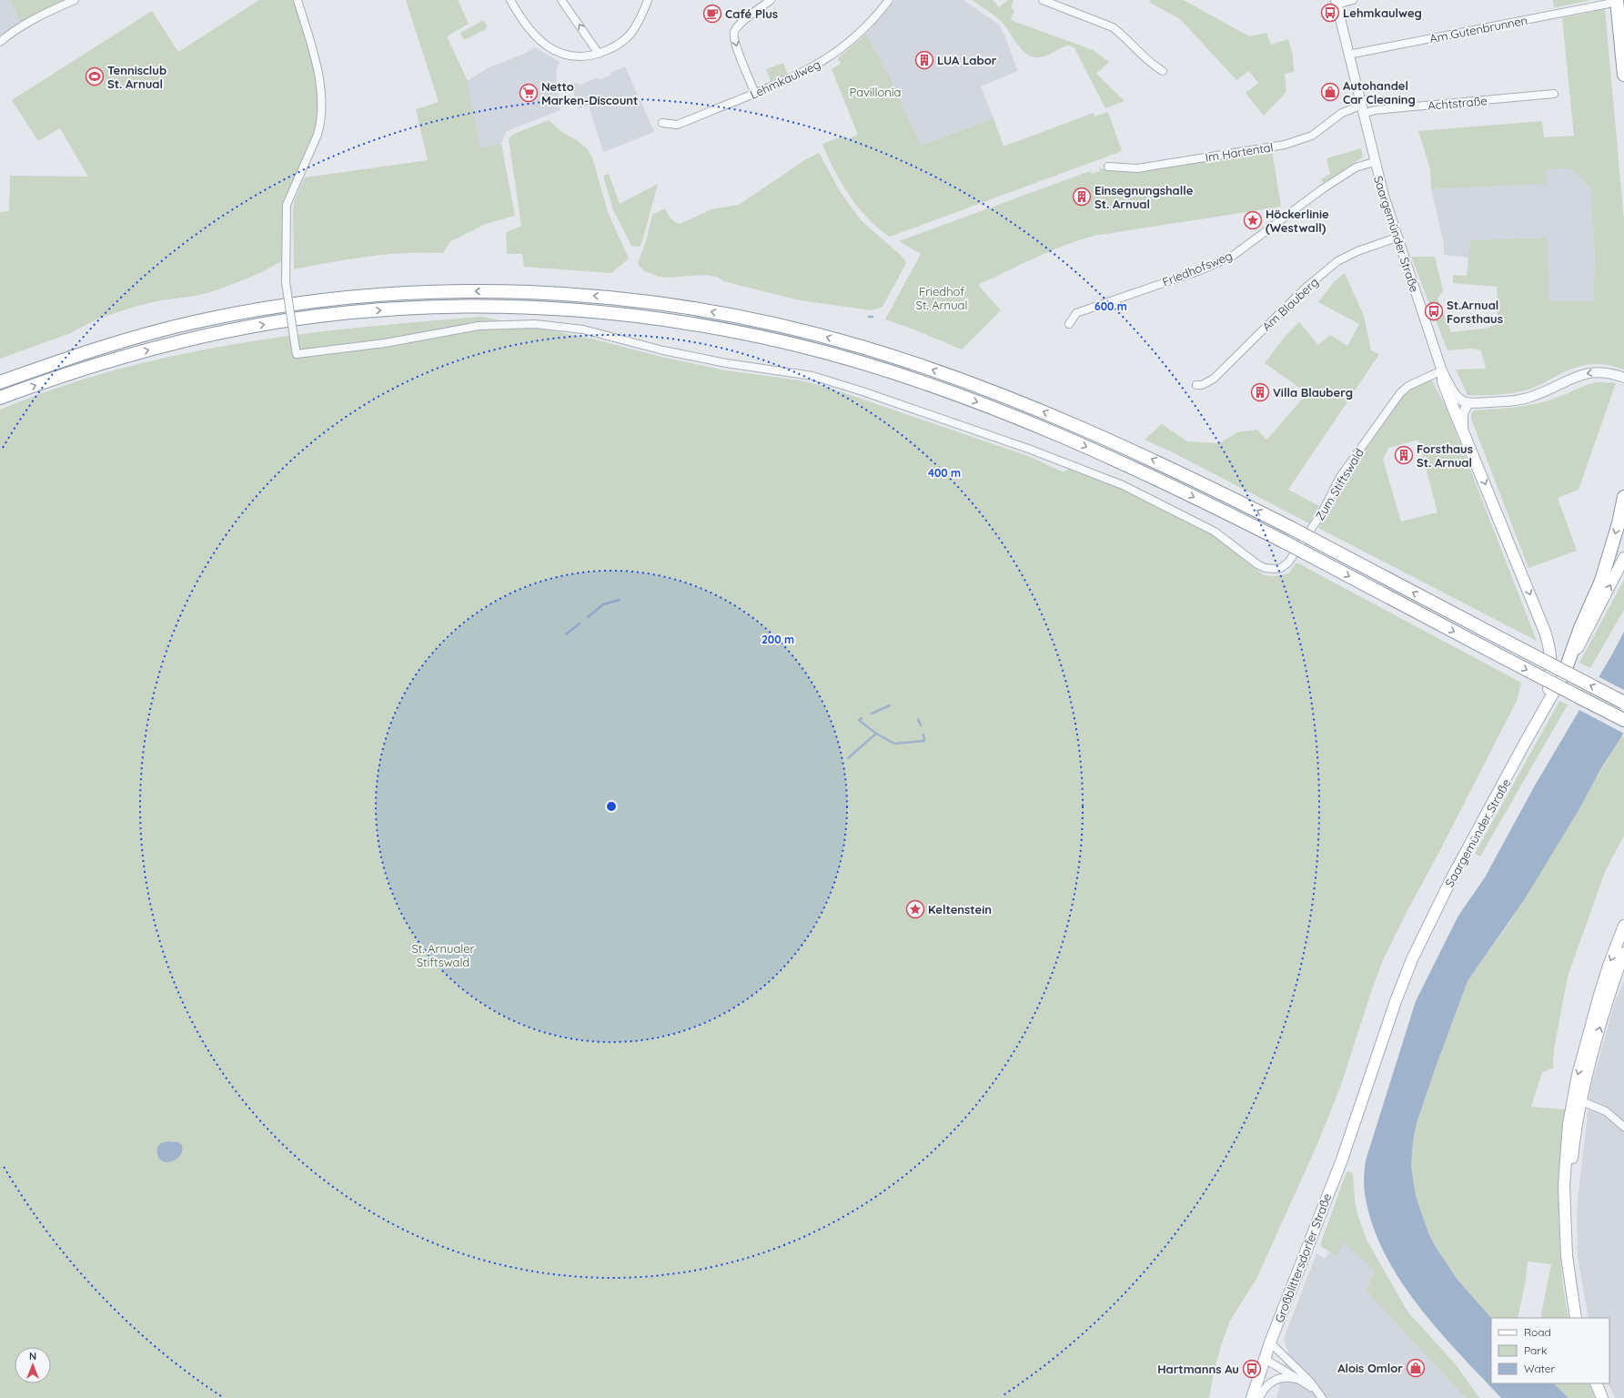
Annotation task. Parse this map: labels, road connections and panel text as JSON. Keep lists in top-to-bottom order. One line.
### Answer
{"streets":{"main road":["Saargemünder Straße","Großblittersdorfer Straße"],"street":["Am Gutenbrunnen","Lehmkaulweg","Achtstraße","Im Hartental","Friedhofsweg","Am Blauberg","Zum Stiftswald"]},"crossings":[["Am Gutenbrunnen","Saargemünder Straße"],["Achtstraße","Im Hartental"],["Achtstraße","Saargemünder Straße"],["Im Hartental","Saargemünder Straße"],["Saargemünder Straße","Friedhofsweg"],["Saargemünder Straße","Am Blauberg"],["Saargemünder Straße","Zum Stiftswald"],["Saargemünder Straße","Großblittersdorfer Straße"]],"parks":["Pavillonia","Friedhof St. Arnual","St. Arnualer Stiftswald"],"places":{"bus stop":["Lehmkaulweg","St.Arnual Forsthaus","Hartmanns Au"],"cafe":["Café Plus"],"building":["LUA Labor","Einsegnungshalle St. Arnual","Villa Blauberg","Forsthaus St. Arnual"],"sports":["Tennisclub St. Arnual"],"shop":["Autohandel Car Cleaning","Alois Omlor"],"supermarket":["Netto Marken-Discount"],"place":["Höckerlinie (Westwall)","Keltenstein"]},"legend":["Road","Park","Water"],"north":"top","rings":["600 m","400 m","200 m"]}
